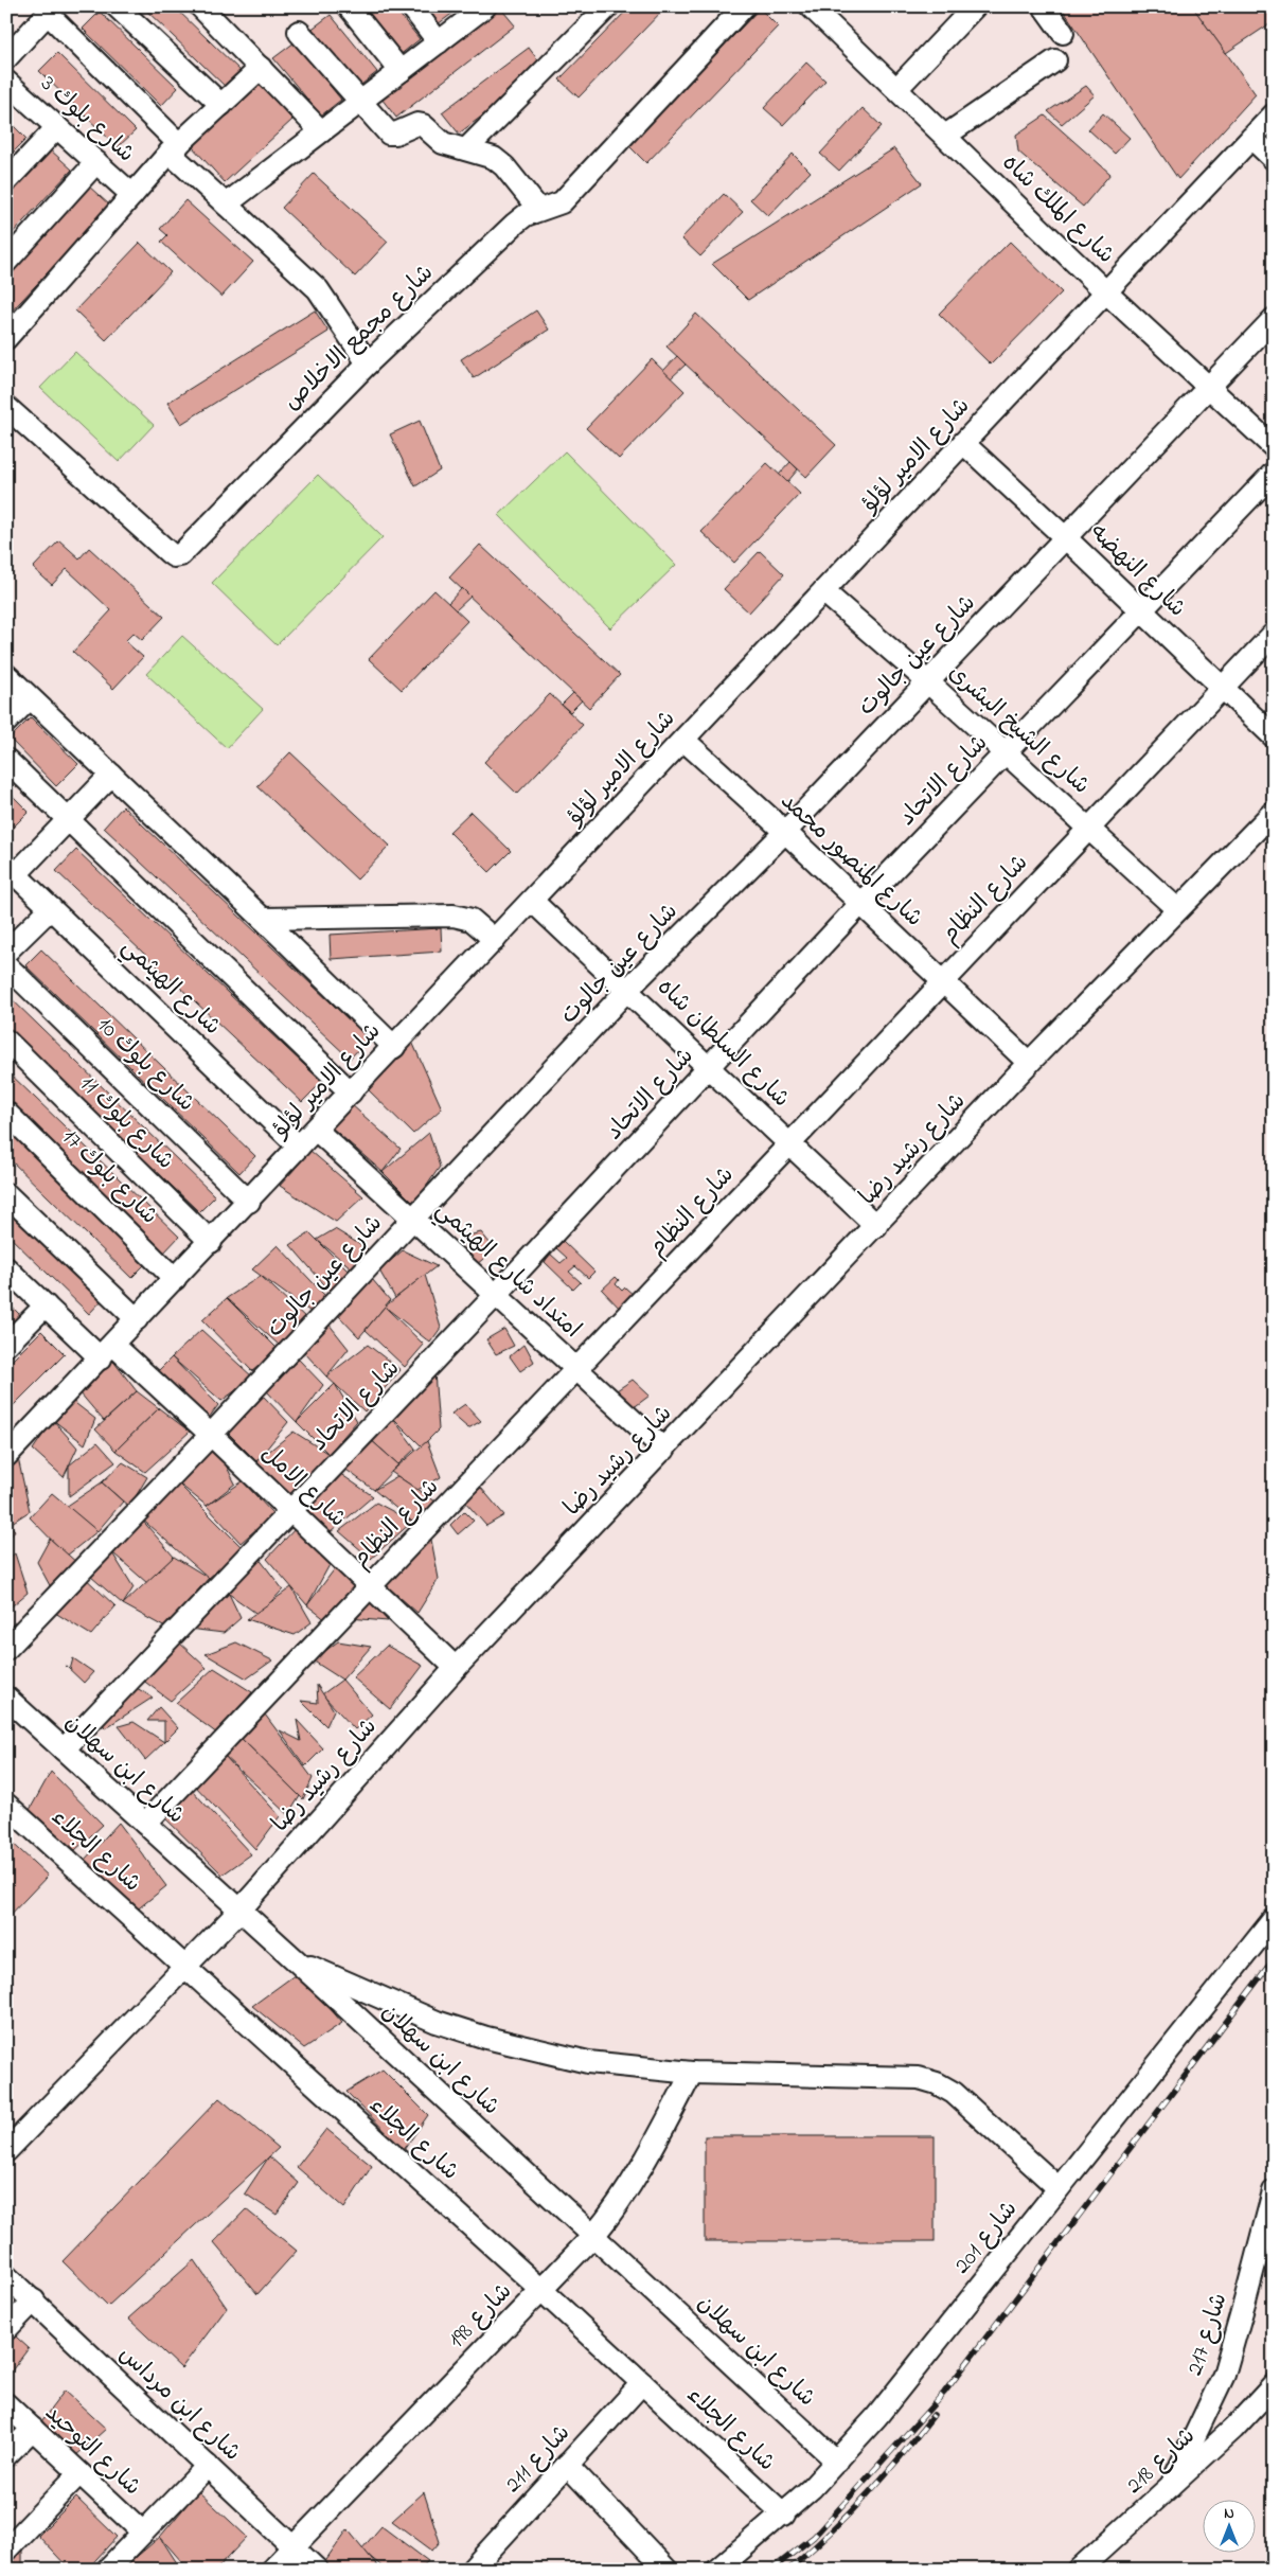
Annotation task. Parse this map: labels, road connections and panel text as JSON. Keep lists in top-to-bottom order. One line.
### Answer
{"streets":{"street":["شارع بلوك 3","شارع الملك شاه","شارع مجمع الاخلاص","شارع الامير لؤلؤ","شارع النهضه","شارع عين جالوت","شارع الشيخ البشرى","شارع الاتحاد","شارع المنصور محمد","شارع النظام","شارع الهيثمي","شارع السلطان شاه","شارع بلوك 10","شارع بلوك 11","شارع رشيد رضا","شارع بلوك 17","امتداد شارع الهيثمي","شارع الامل","شارع ابن سهلان","شارع الجلاء","شارع 201","شارع 198","شارع 217","شارع ابن مرداس","شارع التوحيد","شارع 211","شارع 218"]},"crossings":[["شارع الملك شاه","شارع الامير لؤلؤ"],["شارع الملك شاه","شارع عين جالوت"],["شارع الامير لؤلؤ","شارع النهضه"],["شارع الامير لؤلؤ","شارع الشيخ البشرى"],["شارع الامير لؤلؤ","شارع المنصور محمد"],["شارع الامير لؤلؤ","شارع الهيثمي"],["شارع الامير لؤلؤ","شارع السلطان شاه"],["شارع الامير لؤلؤ","شارع بلوك 10"],["شارع الامير لؤلؤ","شارع بلوك 11"],["شارع الامير لؤلؤ","شارع بلوك 17"],["شارع الامير لؤلؤ","امتداد شارع الهيثمي"],["شارع الامير لؤلؤ","شارع الامل"],["شارع النهضه","شارع عين جالوت"],["شارع النهضه","شارع الاتحاد"],["شارع النهضه","شارع النظام"],["شارع عين جالوت","شارع الشيخ البشرى"],["شارع عين جالوت","شارع المنصور محمد"],["شارع عين جالوت","شارع السلطان شاه"],["شارع عين جالوت","امتداد شارع الهيثمي"],["شارع عين جالوت","شارع الامل"],["شارع الشيخ البشرى","شارع الاتحاد"],["شارع الشيخ البشرى","شارع النظام"],["شارع الشيخ البشرى","شارع رشيد رضا"],["شارع الاتحاد","شارع المنصور محمد"],["شارع الاتحاد","شارع السلطان شاه"],["شارع الاتحاد","امتداد شارع الهيثمي"],["شارع الاتحاد","شارع الامل"],["شارع الاتحاد","شارع ابن سهلان"],["شارع المنصور محمد","شارع النظام"],["شارع المنصور محمد","شارع رشيد رضا"],["شارع النظام","شارع السلطان شاه"],["شارع النظام","امتداد شارع الهيثمي"],["شارع النظام","شارع الامل"],["شارع النظام","شارع ابن سهلان"],["شارع السلطان شاه","شارع رشيد رضا"],["شارع رشيد رضا","امتداد شارع الهيثمي"],["شارع رشيد رضا","شارع الامل"],["شارع رشيد رضا","شارع ابن سهلان"],["شارع رشيد رضا","شارع الجلاء"],["شارع ابن سهلان","شارع 201"],["شارع ابن سهلان","شارع 198"],["شارع الجلاء","شارع 201"],["شارع الجلاء","شارع 198"],["شارع الجلاء","شارع 211"],["شارع 198","شارع ابن مرداس"],["شارع 217","شارع 218"]],"north":"top"}
